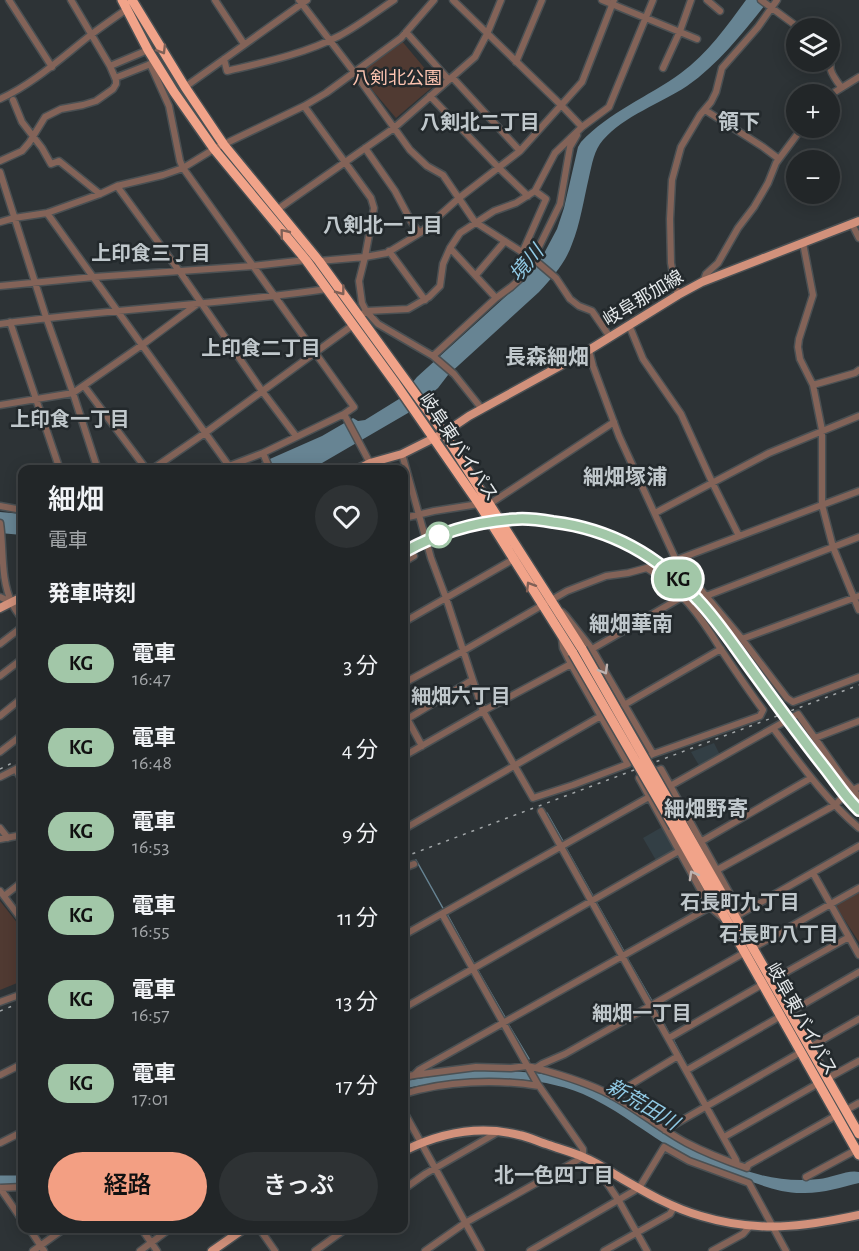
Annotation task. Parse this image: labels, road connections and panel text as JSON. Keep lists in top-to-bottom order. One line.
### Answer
{"streets":{"highway":["岐阜東バイパス"],"main road":["岐阜那加線"]},"crossings":[["岐阜那加線","岐阜東バイパス"]],"districts":["八剣北二丁目","領下","八剣北一丁目","上印食三丁目","上印食二丁目","長森細畑","上印食一丁目","細畑塚浦","細畑華南","細畑六丁目","細畑野寄","石長町九丁目","石長町八丁目","細畑一丁目","北一色四丁目"],"water":["境川","新荒田川"],"parks":["八剣北公園"],"page":{"on_map":"KG","map_buttons":["+","−"],"heading":[["細畑","電車"],"発車時刻"],"list":[{"mark":"KG","name":"電車","note":"16:47","value":"3 分"},{"mark":"KG","name":"電車","note":"16:48","value":"4 分"},{"mark":"KG","name":"電車","note":"16:53","value":"9 分"},{"mark":"KG","name":"電車","note":"16:55","value":"11 分"},{"mark":"KG","name":"電車","note":"16:57","value":"13 分"},{"mark":"KG","name":"電車","note":"17:01","value":"17 分"}],"buttons":["経路","きっぷ"]}}
